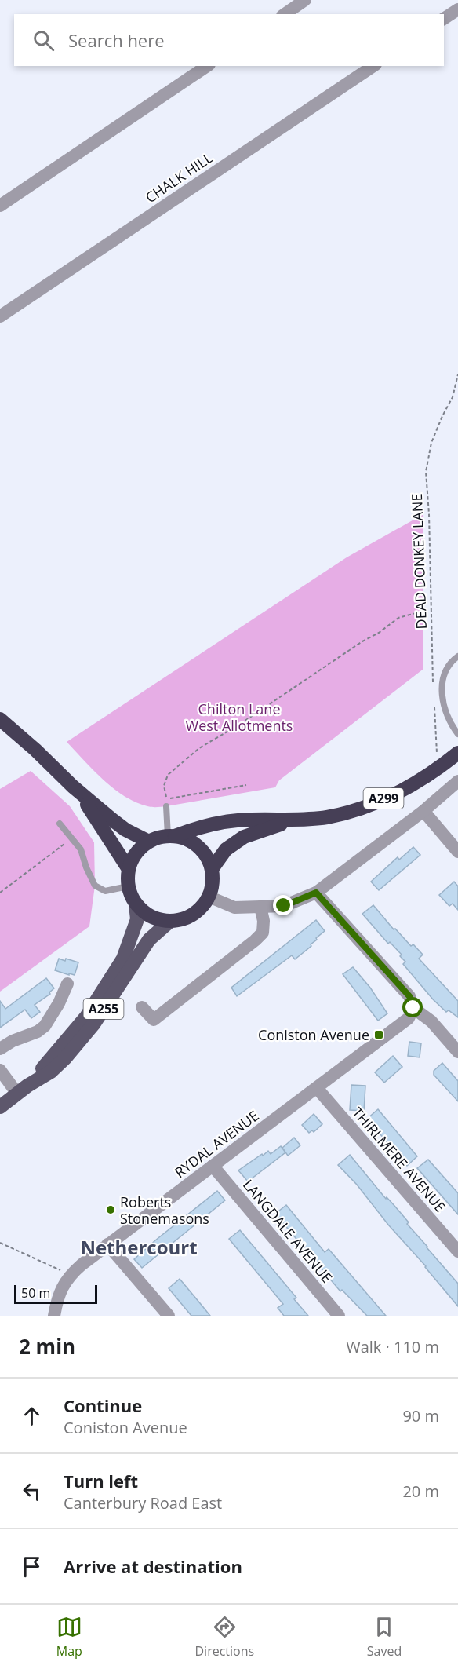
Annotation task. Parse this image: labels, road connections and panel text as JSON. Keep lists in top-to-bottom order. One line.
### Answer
{"streets":{"highway":["A299"],"main road":["A255"],"street":["CHALK HILL","RYDAL AVENUE","THIRLMERE AVENUE","LANGDALE AVENUE"],"path":["DEAD DONKEY LANE"]},"crossings":[["A299","A255"],["RYDAL AVENUE","THIRLMERE AVENUE"],["RYDAL AVENUE","LANGDALE AVENUE"]],"districts":["Nethercourt"],"parks":["Chilton Lane West Allotments"],"places":{"transit":["Coniston Avenue"],"other":["Roberts Stonemasons"]},"scale_bar":"50 m","page":{"search":"Search here","scale":"50 m","heading":["2 min","Walk · 110 m"],"list":[["Continue","Coniston Avenue","90 m"],["Turn left","Canterbury Road East","20 m"],"Arrive at destination"],"nav":["Map","Directions","Saved"]}}
